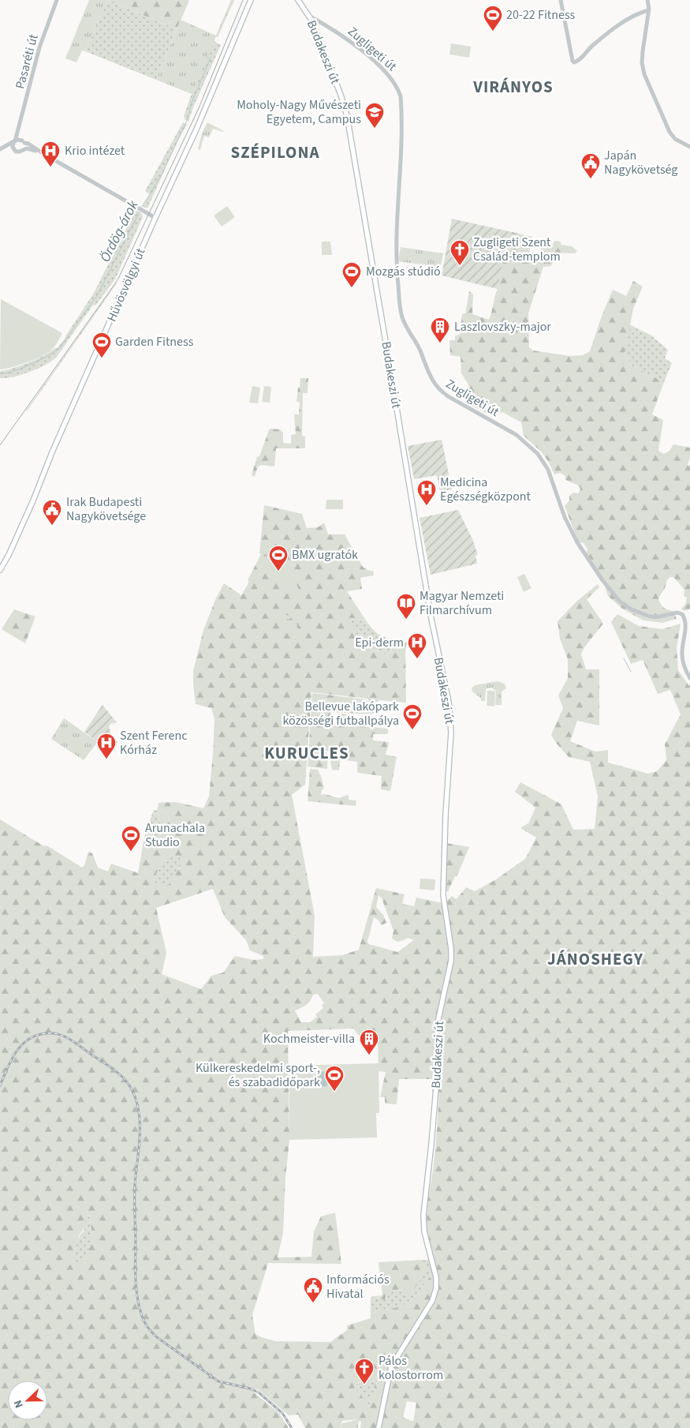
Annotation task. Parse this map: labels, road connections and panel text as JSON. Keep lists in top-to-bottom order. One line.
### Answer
{"streets":{"main road":["Budakeszi út","Hűvösvölgyi út"],"street":["Zugligeti út","Pasaréti út"]},"crossings":[["Zugligeti út","Budakeszi út"]],"districts":["VIRÁNYOS","SZÉPILONA","KURUCLES","JÁNOSHEGY"],"water":["Ördög-árok"],"places":{"sports":["20-22 Fitness","Mozgás stúdió","Garden Fitness","BMX ugratók","Bellevue lakópark közösségi futballpálya","Arunachala Studio","Külkereskedelmi sport-, és szabadidőpark"],"school or university":["Moholy-Nagy Művészeti Egyetem, Campus"],"hospital":["Krio intézet","Medicina Egészségközpont","Epi-derm","Szent Ferenc Kórház"],"public building":["Japán Nagykövetség","Irak Budapesti Nagykövetsége","Információs Hivatal"],"church":["Zugligeti Szent Család-templom","Pálos kolostorrom"],"building":["Laszlovszky-major","Kochmeister-villa"],"library":["Magyar Nemzeti Filmarchívum"]},"north":"left"}
